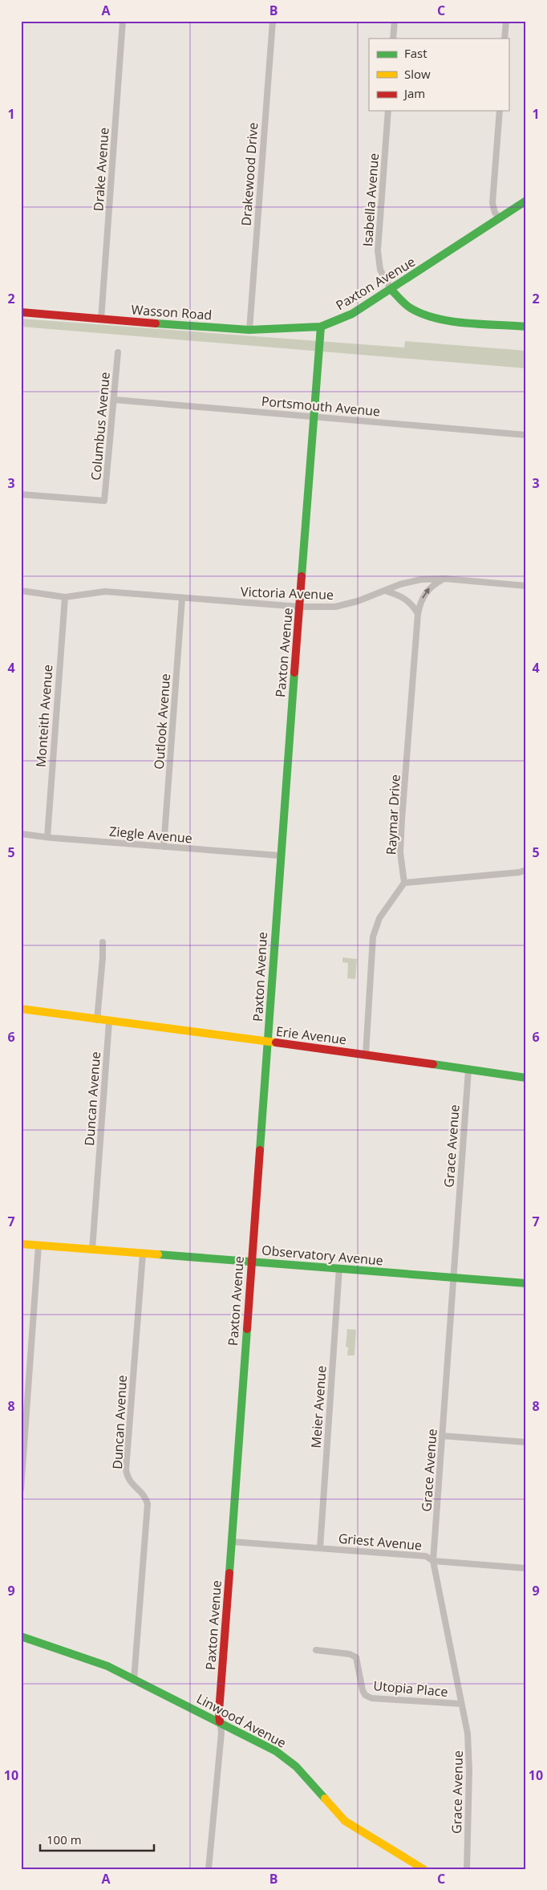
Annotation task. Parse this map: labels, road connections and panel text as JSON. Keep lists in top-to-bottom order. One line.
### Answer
{"streets":{"street":["Drake Avenue","Drakewood Drive","Isabella Avenue","Paxton Avenue","Wasson Road","Portsmouth Avenue","Columbus Avenue","Victoria Avenue","Monteith Avenue","Outlook Avenue","Raymar Drive","Ziegle Avenue","Erie Avenue","Duncan Avenue","Grace Avenue","Observatory Avenue","Meier Avenue","Griest Avenue","Utopia Place","Linwood Avenue"]},"crossings":[["Drake Avenue","Wasson Road"],["Drakewood Drive","Wasson Road"],["Isabella Avenue","Paxton Avenue"],["Paxton Avenue","Wasson Road"],["Paxton Avenue","Portsmouth Avenue"],["Paxton Avenue","Victoria Avenue"],["Paxton Avenue","Ziegle Avenue"],["Paxton Avenue","Erie Avenue"],["Paxton Avenue","Observatory Avenue"],["Paxton Avenue","Griest Avenue"],["Paxton Avenue","Linwood Avenue"],["Portsmouth Avenue","Columbus Avenue"],["Victoria Avenue","Monteith Avenue"],["Victoria Avenue","Outlook Avenue"],["Victoria Avenue","Raymar Drive"],["Monteith Avenue","Ziegle Avenue"],["Outlook Avenue","Ziegle Avenue"],["Erie Avenue","Duncan Avenue"],["Erie Avenue","Grace Avenue"],["Duncan Avenue","Observatory Avenue"],["Duncan Avenue","Linwood Avenue"],["Grace Avenue","Observatory Avenue"],["Grace Avenue","Griest Avenue"],["Grace Avenue","Utopia Place"],["Observatory Avenue","Meier Avenue"],["Meier Avenue","Griest Avenue"]],"legend":["Fast","Slow","Jam"],"scale_bar":"100 m","grid":{"columns":["A","B","C"],"rows":["1","2","3","4","5","6","7","8","9","10"]}}
